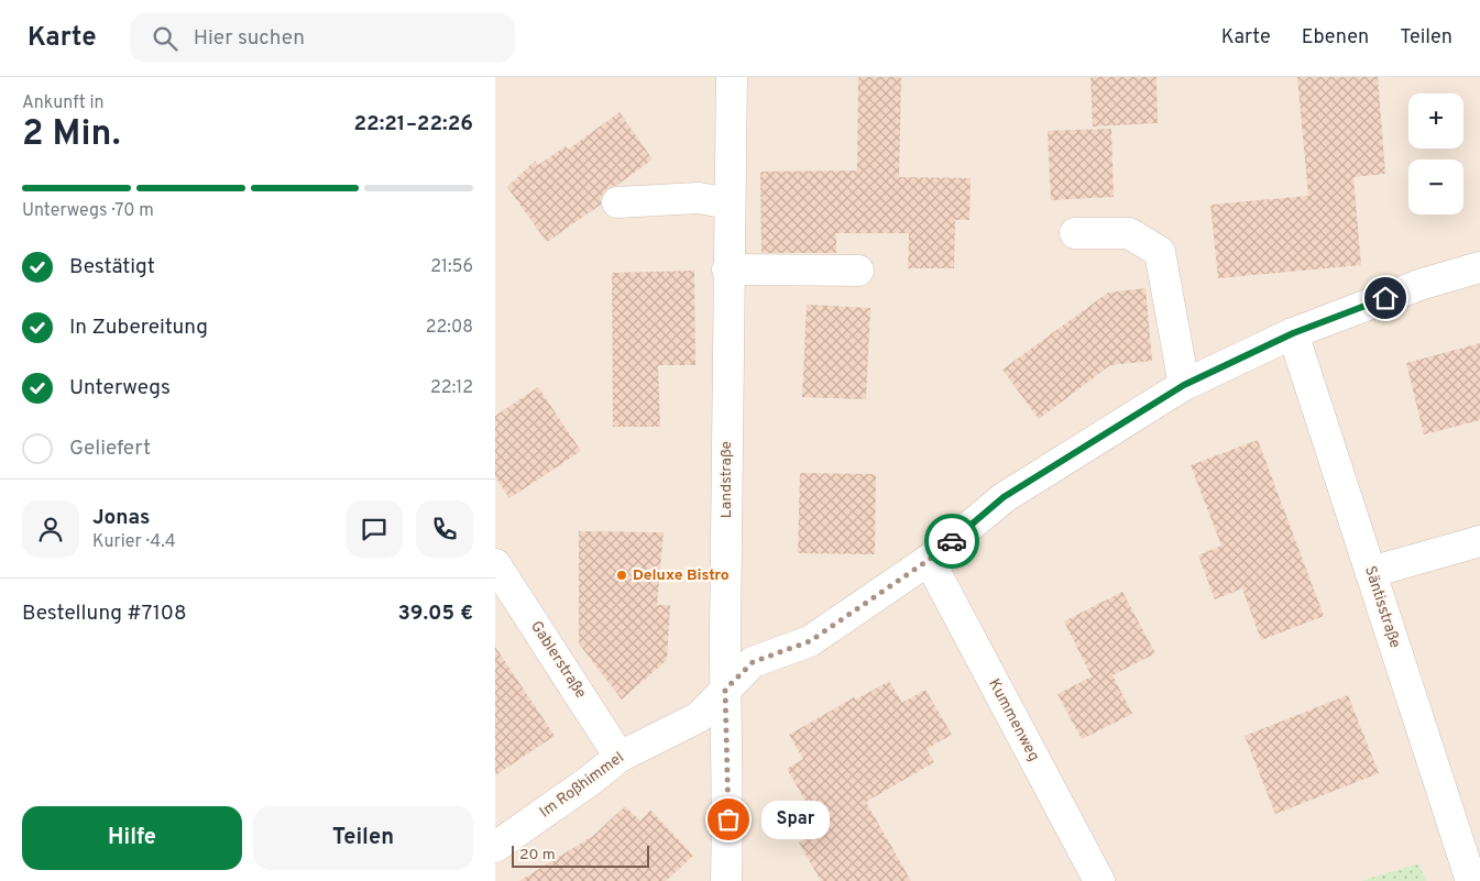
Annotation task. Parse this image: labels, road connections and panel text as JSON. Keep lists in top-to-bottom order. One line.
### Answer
{"streets":{"street":["Landstraße","Säntisstraße","Gablerstraße","Kummenweg","Im Roßhimmel"]},"crossings":[["Landstraße","Im Roßhimmel"],["Säntisstraße","Im Roßhimmel"],["Gablerstraße","Im Roßhimmel"],["Kummenweg","Im Roßhimmel"]],"places":["Deluxe Bistro","Spar"],"scale_bar":"20 m","page":{"header":"Karte","search":"Hier suchen","nav":["Karte","Ebenen","Teilen"],"heading":["2 Min.","Ankunft in","22:21–22:26"],"panel":["Jonas","Kurier · 4.4","Bestellung #7108","39.05 €"],"map_buttons":["+","−"],"bar":"Unterwegs · 70 m","list":[["Bestätigt","21:56"],["In Zubereitung","22:08"],["Unterwegs","22:12"],"Geliefert"],"buttons":["Hilfe","Teilen"],"bubble":"Spar","scale":"20 m"}}
